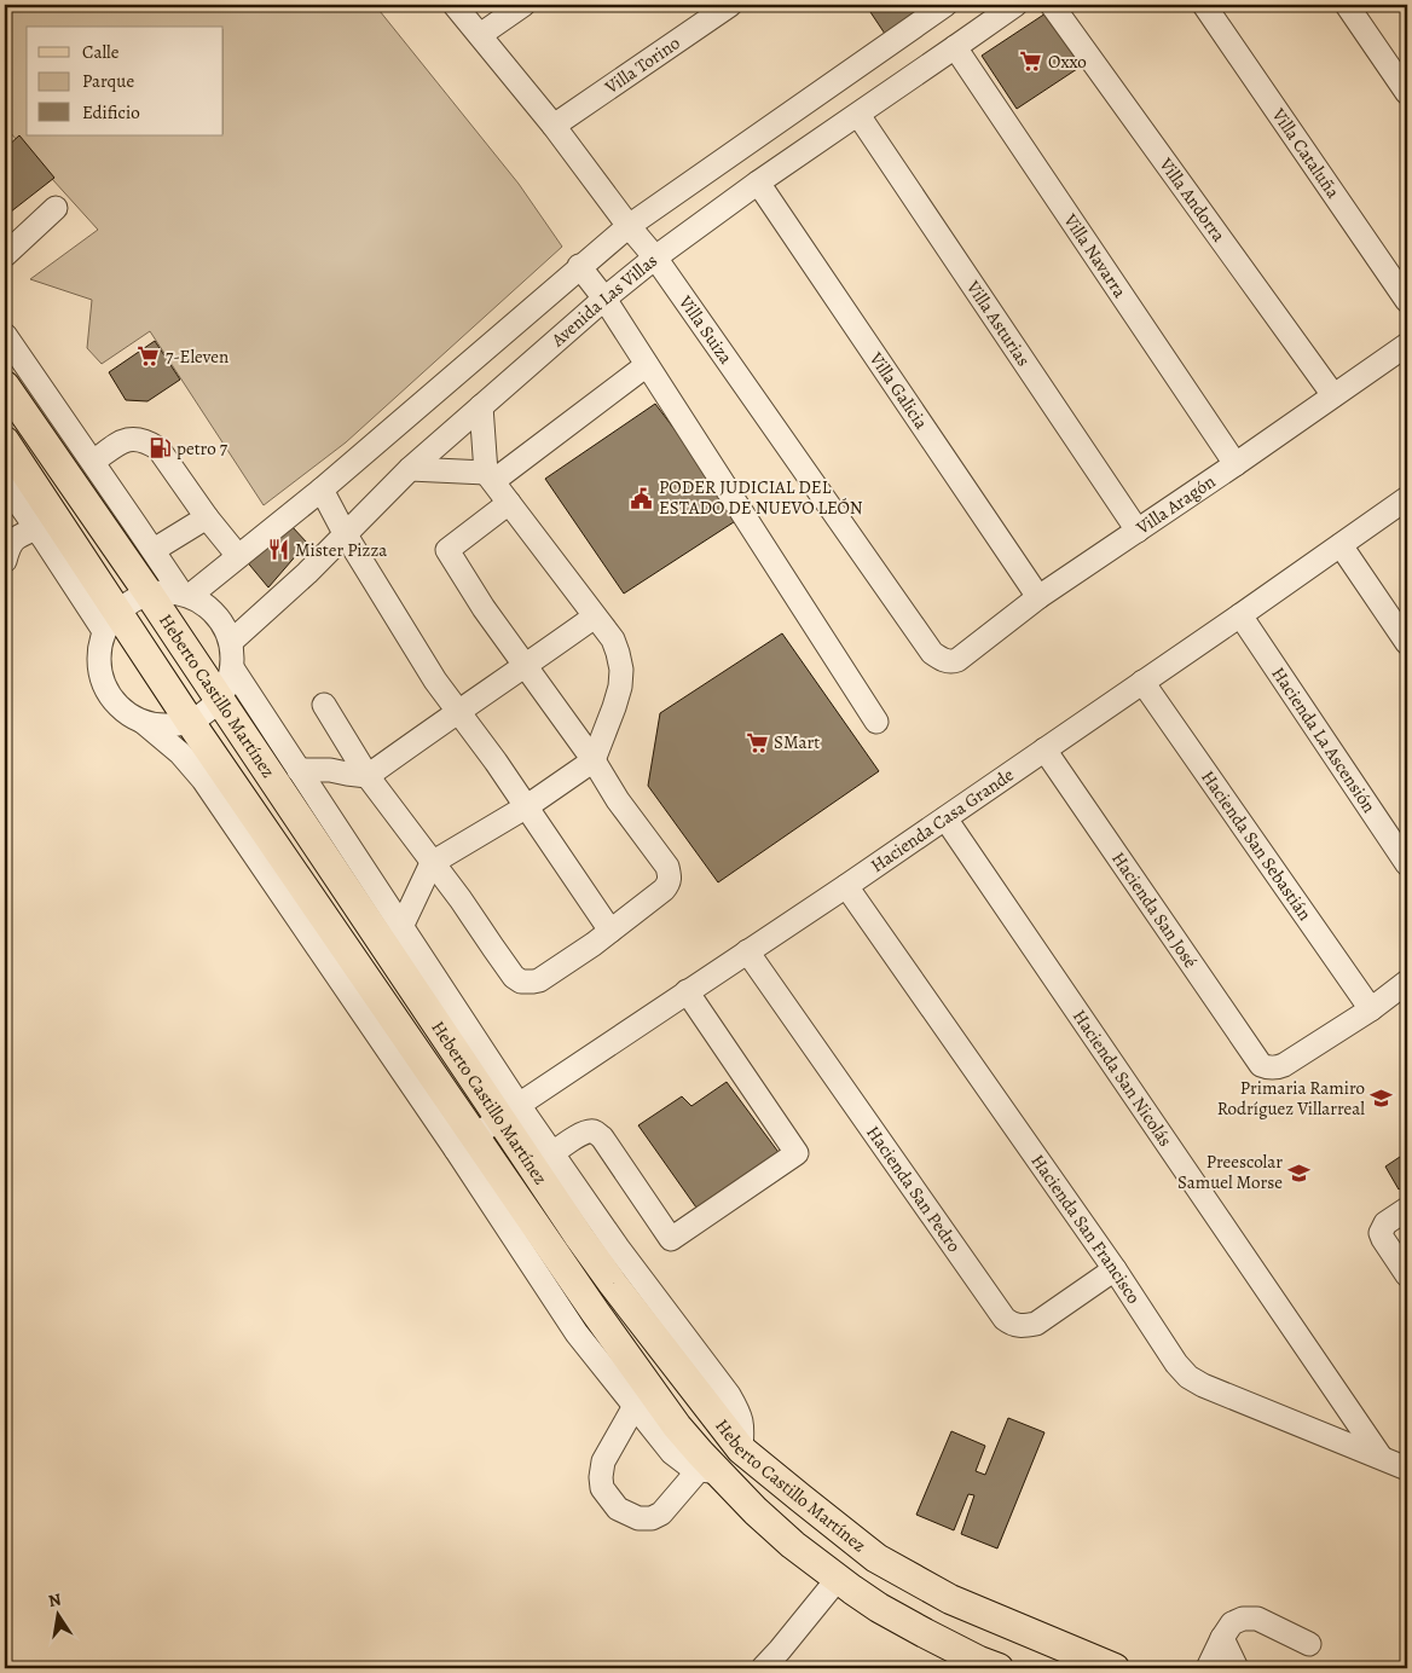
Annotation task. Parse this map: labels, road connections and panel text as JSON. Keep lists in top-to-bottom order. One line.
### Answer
{"streets":{"main road":["Heberto Castillo Martínez"],"street":["Villa Torino","Villa Cataluña","Villa Andorra","Villa Navarra","Avenida Las Villas","Villa Asturias","Villa Suiza","Villa Galicia","Villa Aragón","Hacienda La Ascensión","Hacienda Casa Grande","Hacienda San Sebastián","Hacienda San José","Hacienda San Nicolás","Hacienda San Pedro","Hacienda San Francisco"]},"crossings":[["Villa Torino","Villa Suiza"],["Villa Andorra","Villa Aragón"],["Villa Navarra","Avenida Las Villas"],["Villa Navarra","Villa Aragón"],["Avenida Las Villas","Villa Asturias"],["Avenida Las Villas","Villa Suiza"],["Avenida Las Villas","Villa Galicia"],["Villa Asturias","Villa Aragón"],["Villa Suiza","Villa Aragón"],["Villa Galicia","Villa Aragón"],["Heberto Castillo Martínez","Hacienda Casa Grande"],["Hacienda La Ascensión","Hacienda Casa Grande"],["Hacienda Casa Grande","Hacienda San Sebastián"],["Hacienda Casa Grande","Hacienda San José"],["Hacienda Casa Grande","Hacienda San Nicolás"],["Hacienda Casa Grande","Hacienda San Pedro"],["Hacienda Casa Grande","Hacienda San Francisco"],["Hacienda San Sebastián","Hacienda San José"],["Hacienda San Nicolás","Hacienda San Francisco"],["Hacienda San Pedro","Hacienda San Francisco"]],"places":{"supermarket":["Oxxo","7-Eleven","SMart"],"fuel station":["petro 7"],"public building":["PODER JUDICIAL DEL ESTADO DE NUEVO LEÓN"],"restaurant":["Mister Pizza"],"school or university":["Primaria Ramiro Rodríguez Villarreal","Preescolar Samuel Morse"]},"legend":["Calle","Parque","Edificio"],"north":"top"}
